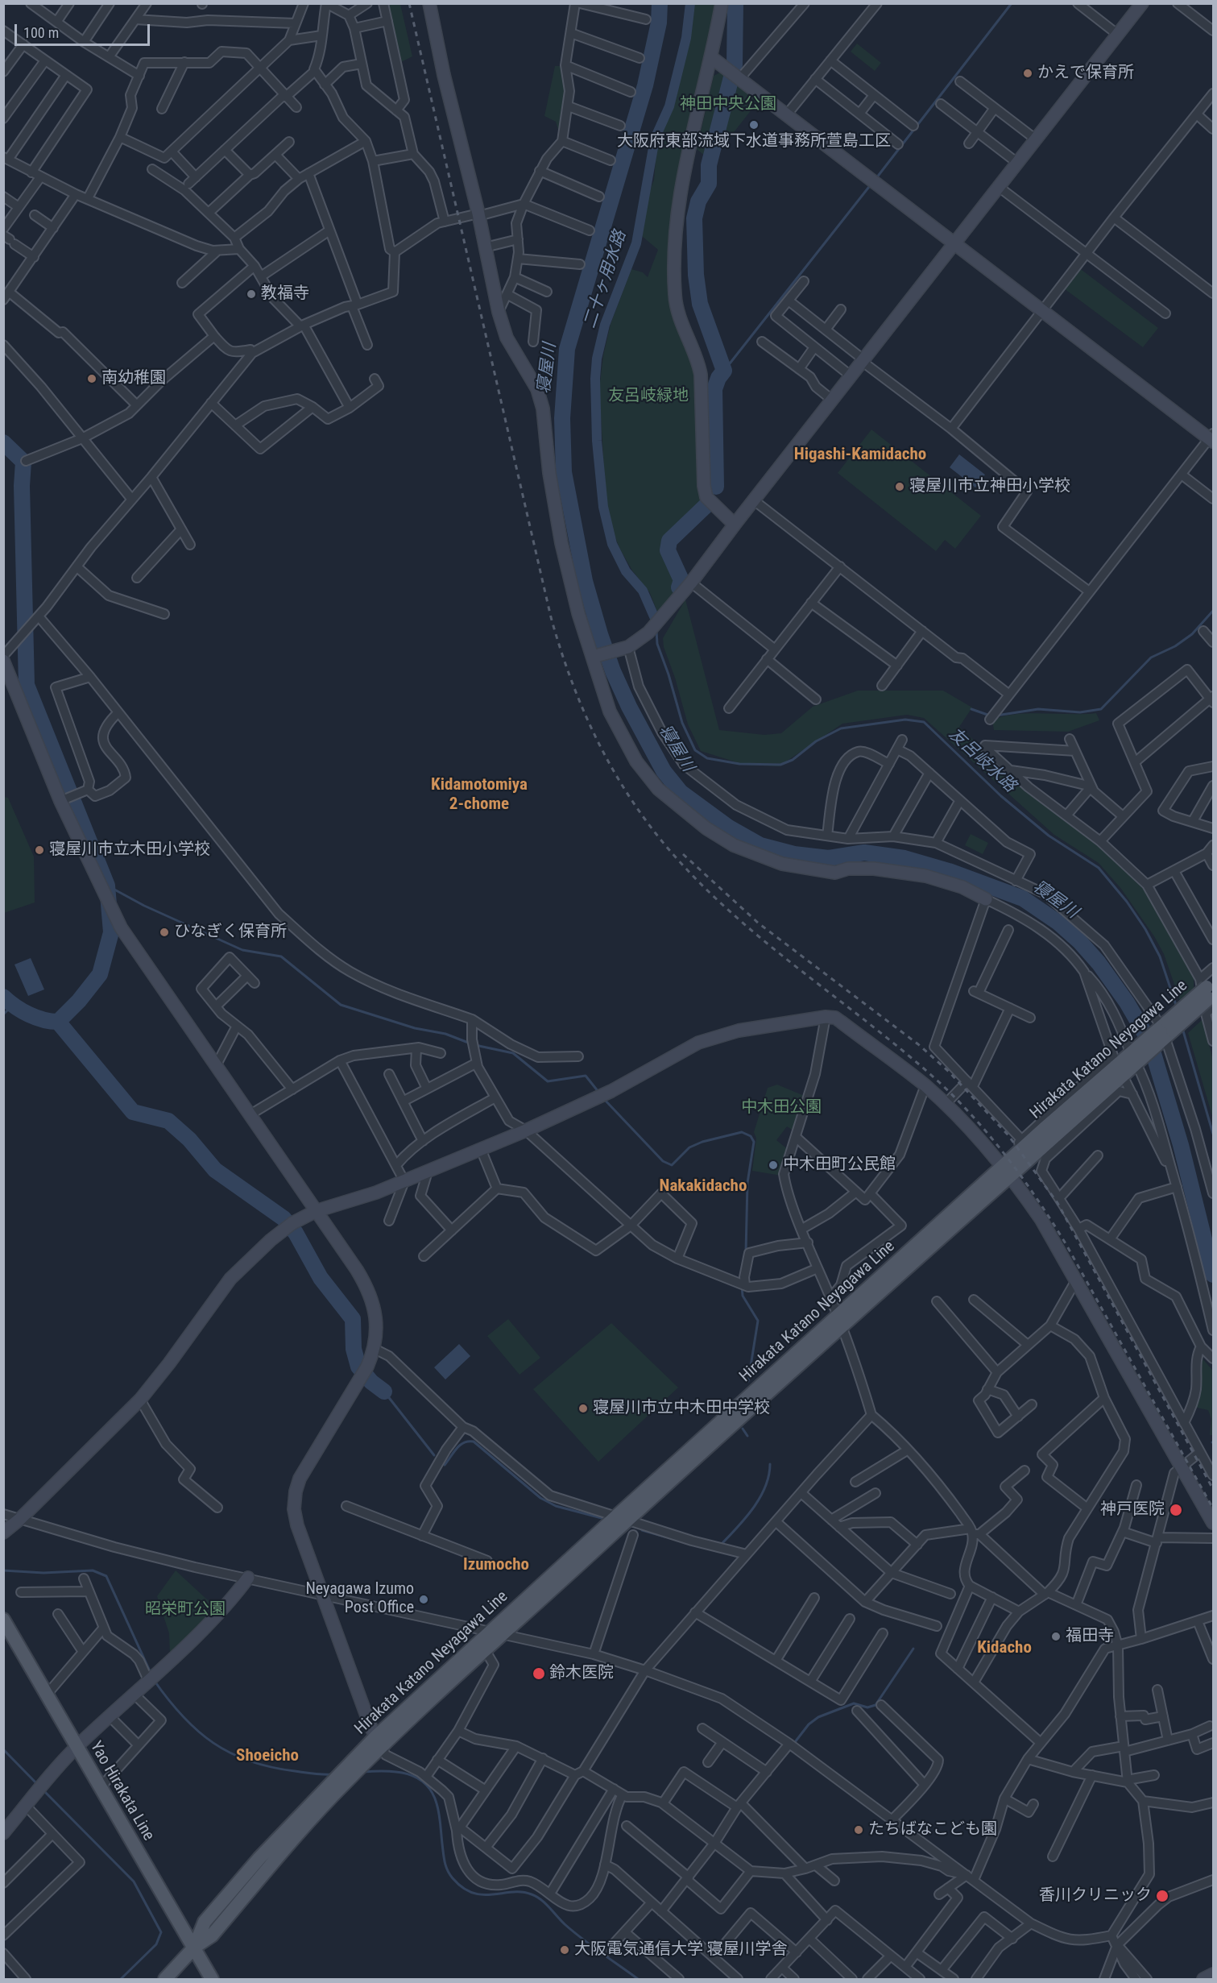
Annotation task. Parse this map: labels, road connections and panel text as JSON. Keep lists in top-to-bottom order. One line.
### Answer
{"streets":{"main road":["Hirakata Katano Neyagawa Line","Yao Hirakata Line"]},"crossings":[["Hirakata Katano Neyagawa Line","Yao Hirakata Line"]],"districts":["Higashi-Kamidacho","Kidamotomiya 2-chome","Nakakidacho","Izumocho","Kidacho","Shoeicho"],"water":["二十ヶ用水路","寝屋川","友呂岐水路"],"parks":["神田中央公園","友呂岐緑地","中木田公園","昭栄町公園"],"places":["かえで保育所","大阪府東部流域下水道事務所萱島工区","教福寺","南幼稚園","寝屋川市立神田小学校","寝屋川市立木田小学校","ひなぎく保育所","中木田町公民館","寝屋川市立中木田中学校","神戸医院","Neyagawa Izumo Post Office","福田寺","鈴木医院","たちばなこども園","香川クリニック","大阪電気通信大学 寝屋川学舎"],"scale_bar":"100 m"}
